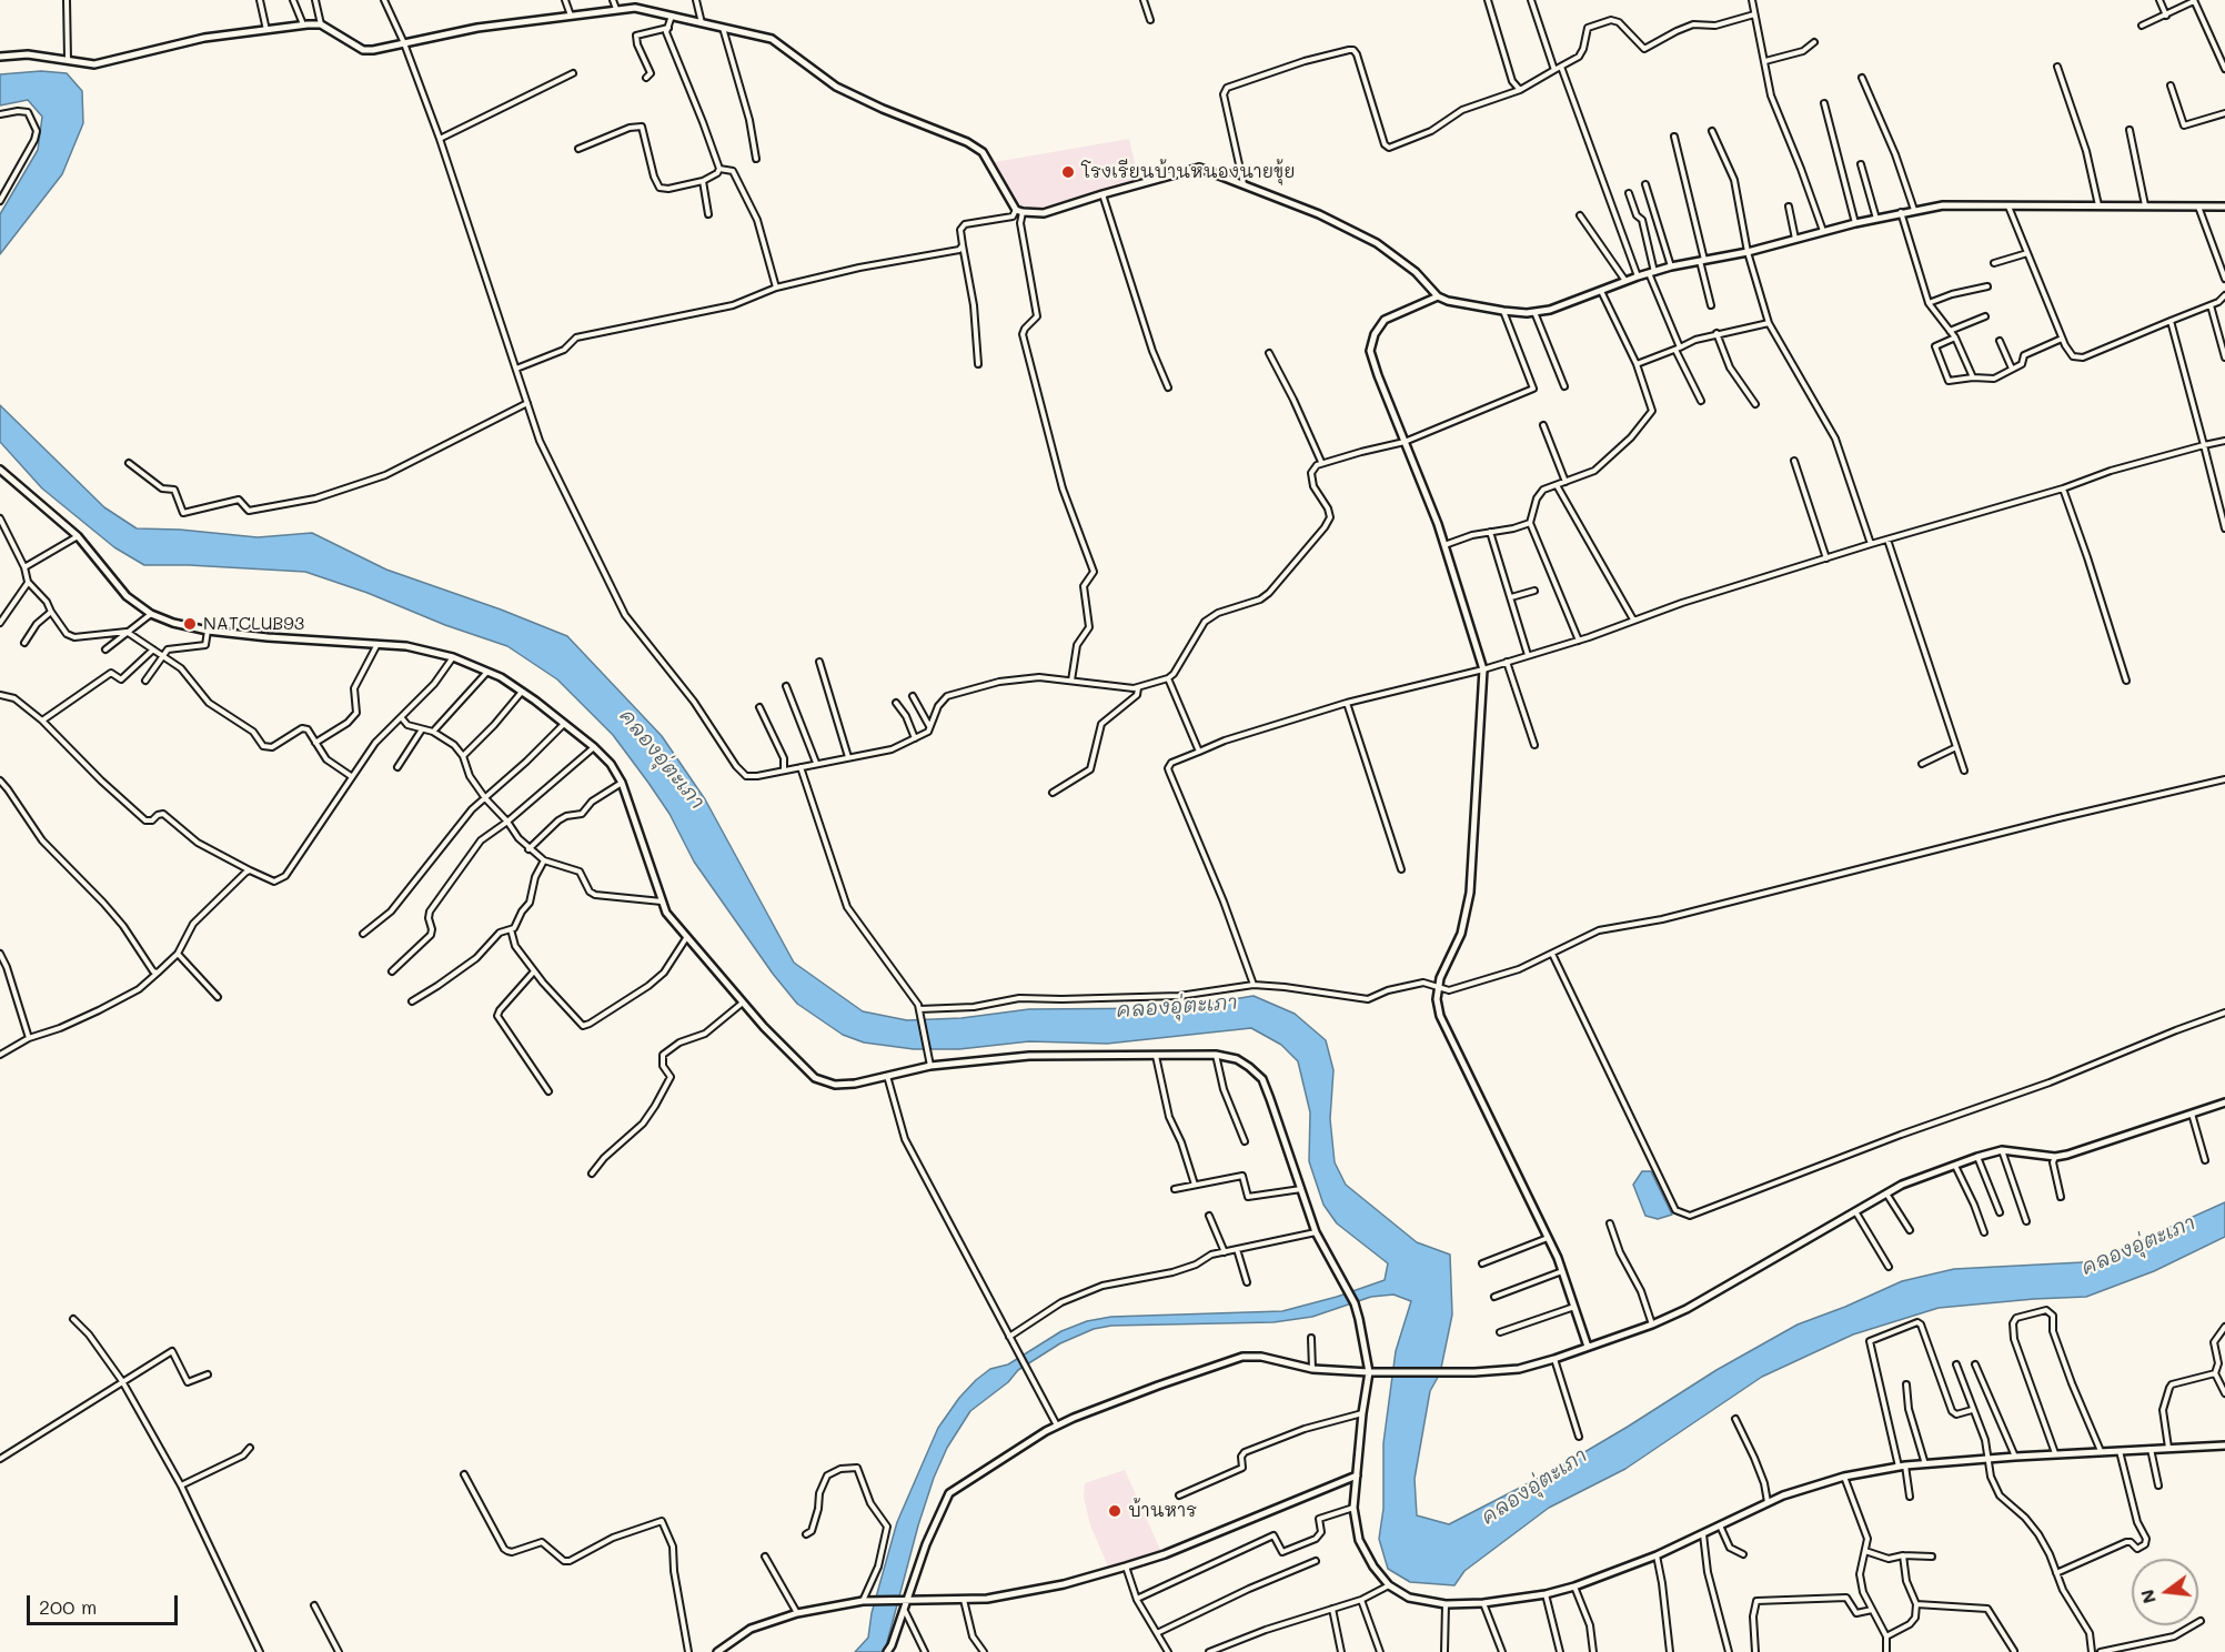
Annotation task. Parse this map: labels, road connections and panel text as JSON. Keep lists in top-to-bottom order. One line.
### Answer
{"water":["คลองอุ่ตะเภา"],"places":["โรงเรียนบ้านหนองนายขุ้ย","NATCLUB93","บ้านหาร"],"scale_bar":"200 m","north":"left"}
